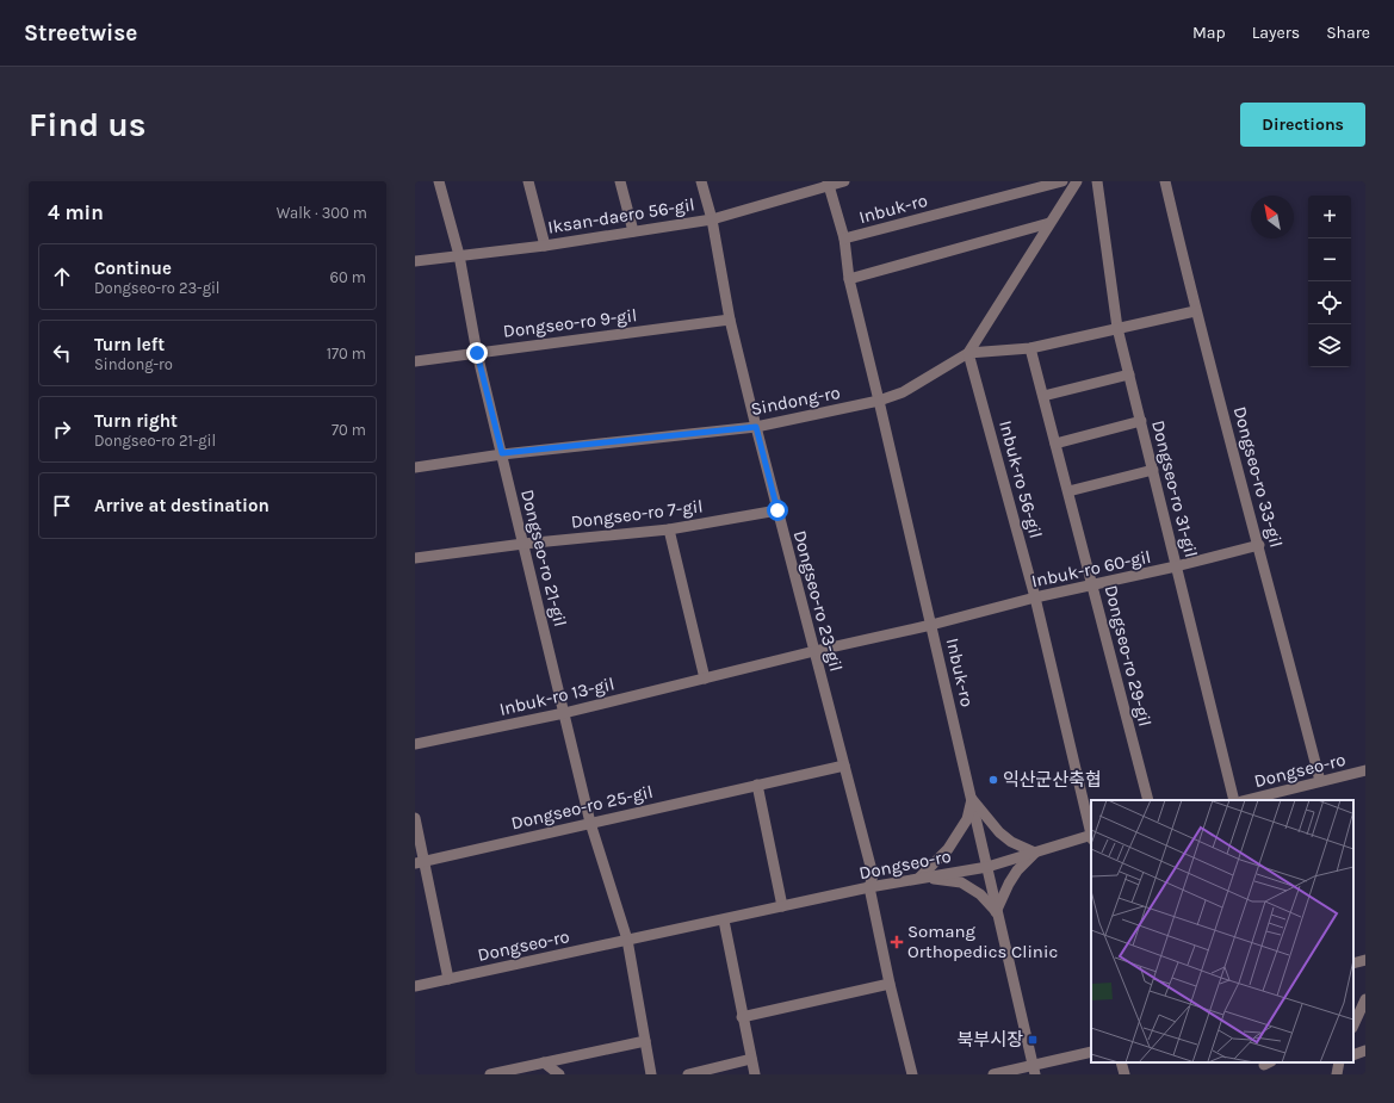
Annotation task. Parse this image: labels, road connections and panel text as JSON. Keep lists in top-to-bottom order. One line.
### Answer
{"streets":{"street":["Inbuk-ro","Iksan-daero 56-gil","Dongseo-ro 9-gil","Sindong-ro","Dongseo-ro 33-gil","Inbuk-ro 56-gil","Dongseo-ro 31-gil","Dongseo-ro 7-gil","Dongseo-ro 21-gil","Inbuk-ro 60-gil","Dongseo-ro 23-gil","Dongseo-ro 29-gil","Inbuk-ro 13-gil","Dongseo-ro","Dongseo-ro 25-gil"]},"crossings":[["Inbuk-ro","Iksan-daero 56-gil"],["Inbuk-ro","Sindong-ro"],["Inbuk-ro","Inbuk-ro 60-gil"],["Inbuk-ro","Inbuk-ro 13-gil"],["Inbuk-ro","Dongseo-ro"],["Iksan-daero 56-gil","Dongseo-ro 21-gil"],["Iksan-daero 56-gil","Dongseo-ro 23-gil"],["Dongseo-ro 9-gil","Dongseo-ro 21-gil"],["Dongseo-ro 9-gil","Dongseo-ro 23-gil"],["Sindong-ro","Inbuk-ro 56-gil"],["Sindong-ro","Dongseo-ro 21-gil"],["Sindong-ro","Dongseo-ro 23-gil"],["Dongseo-ro 33-gil","Inbuk-ro 60-gil"],["Dongseo-ro 33-gil","Dongseo-ro"],["Inbuk-ro 56-gil","Inbuk-ro 60-gil"],["Dongseo-ro 31-gil","Inbuk-ro 60-gil"],["Dongseo-ro 7-gil","Dongseo-ro 21-gil"],["Dongseo-ro 7-gil","Dongseo-ro 23-gil"],["Dongseo-ro 21-gil","Inbuk-ro 13-gil"],["Dongseo-ro 21-gil","Dongseo-ro"],["Dongseo-ro 21-gil","Dongseo-ro 25-gil"],["Inbuk-ro 60-gil","Dongseo-ro 29-gil"],["Inbuk-ro 60-gil","Inbuk-ro 13-gil"],["Dongseo-ro 23-gil","Inbuk-ro 13-gil"],["Dongseo-ro 23-gil","Dongseo-ro"],["Dongseo-ro 23-gil","Dongseo-ro 25-gil"]],"places":{"other":["익산군산축협"],"health":["Somang Orthopedics Clinic"],"transit":["북부시장"]},"north":"top left","page":{"header":"Streetwise","nav":["Map","Layers","Share"],"buttons":"Directions","title":"Find us","heading":["4 min","Walk · 300 m"],"map_buttons":["+","−"],"list":[["Continue","Dongseo-ro 23-gil","60 m"],["Turn left","Sindong-ro","170 m"],["Turn right","Dongseo-ro 21-gil","70 m"],"Arrive at destination"]}}
